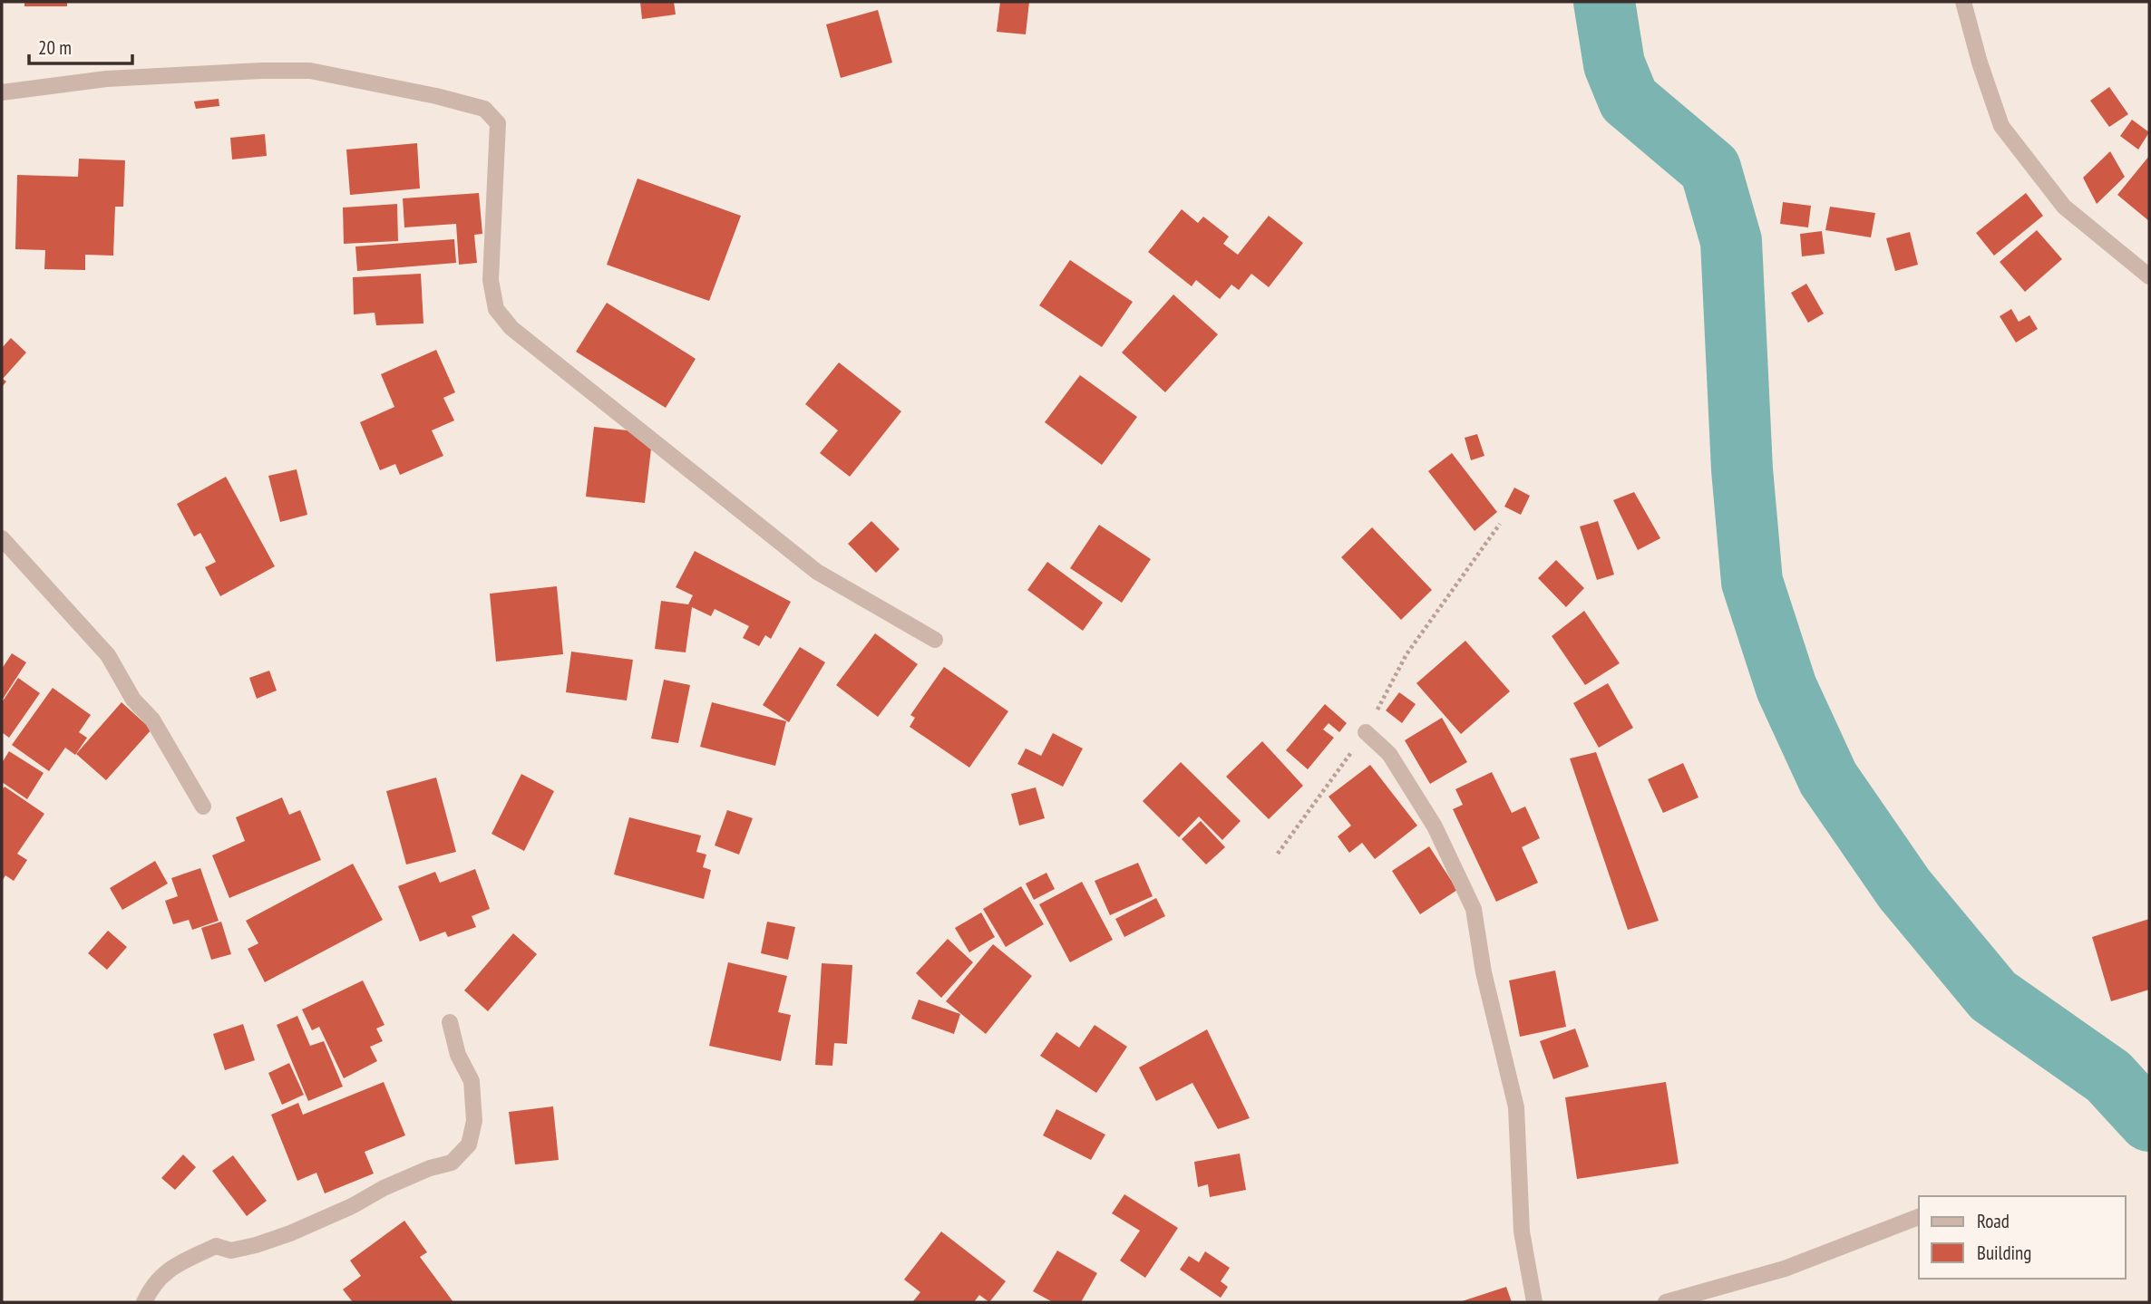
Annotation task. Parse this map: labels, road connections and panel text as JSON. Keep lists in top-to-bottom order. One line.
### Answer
{"legend":["Road","Building"],"scale_bar":"20 m"}
